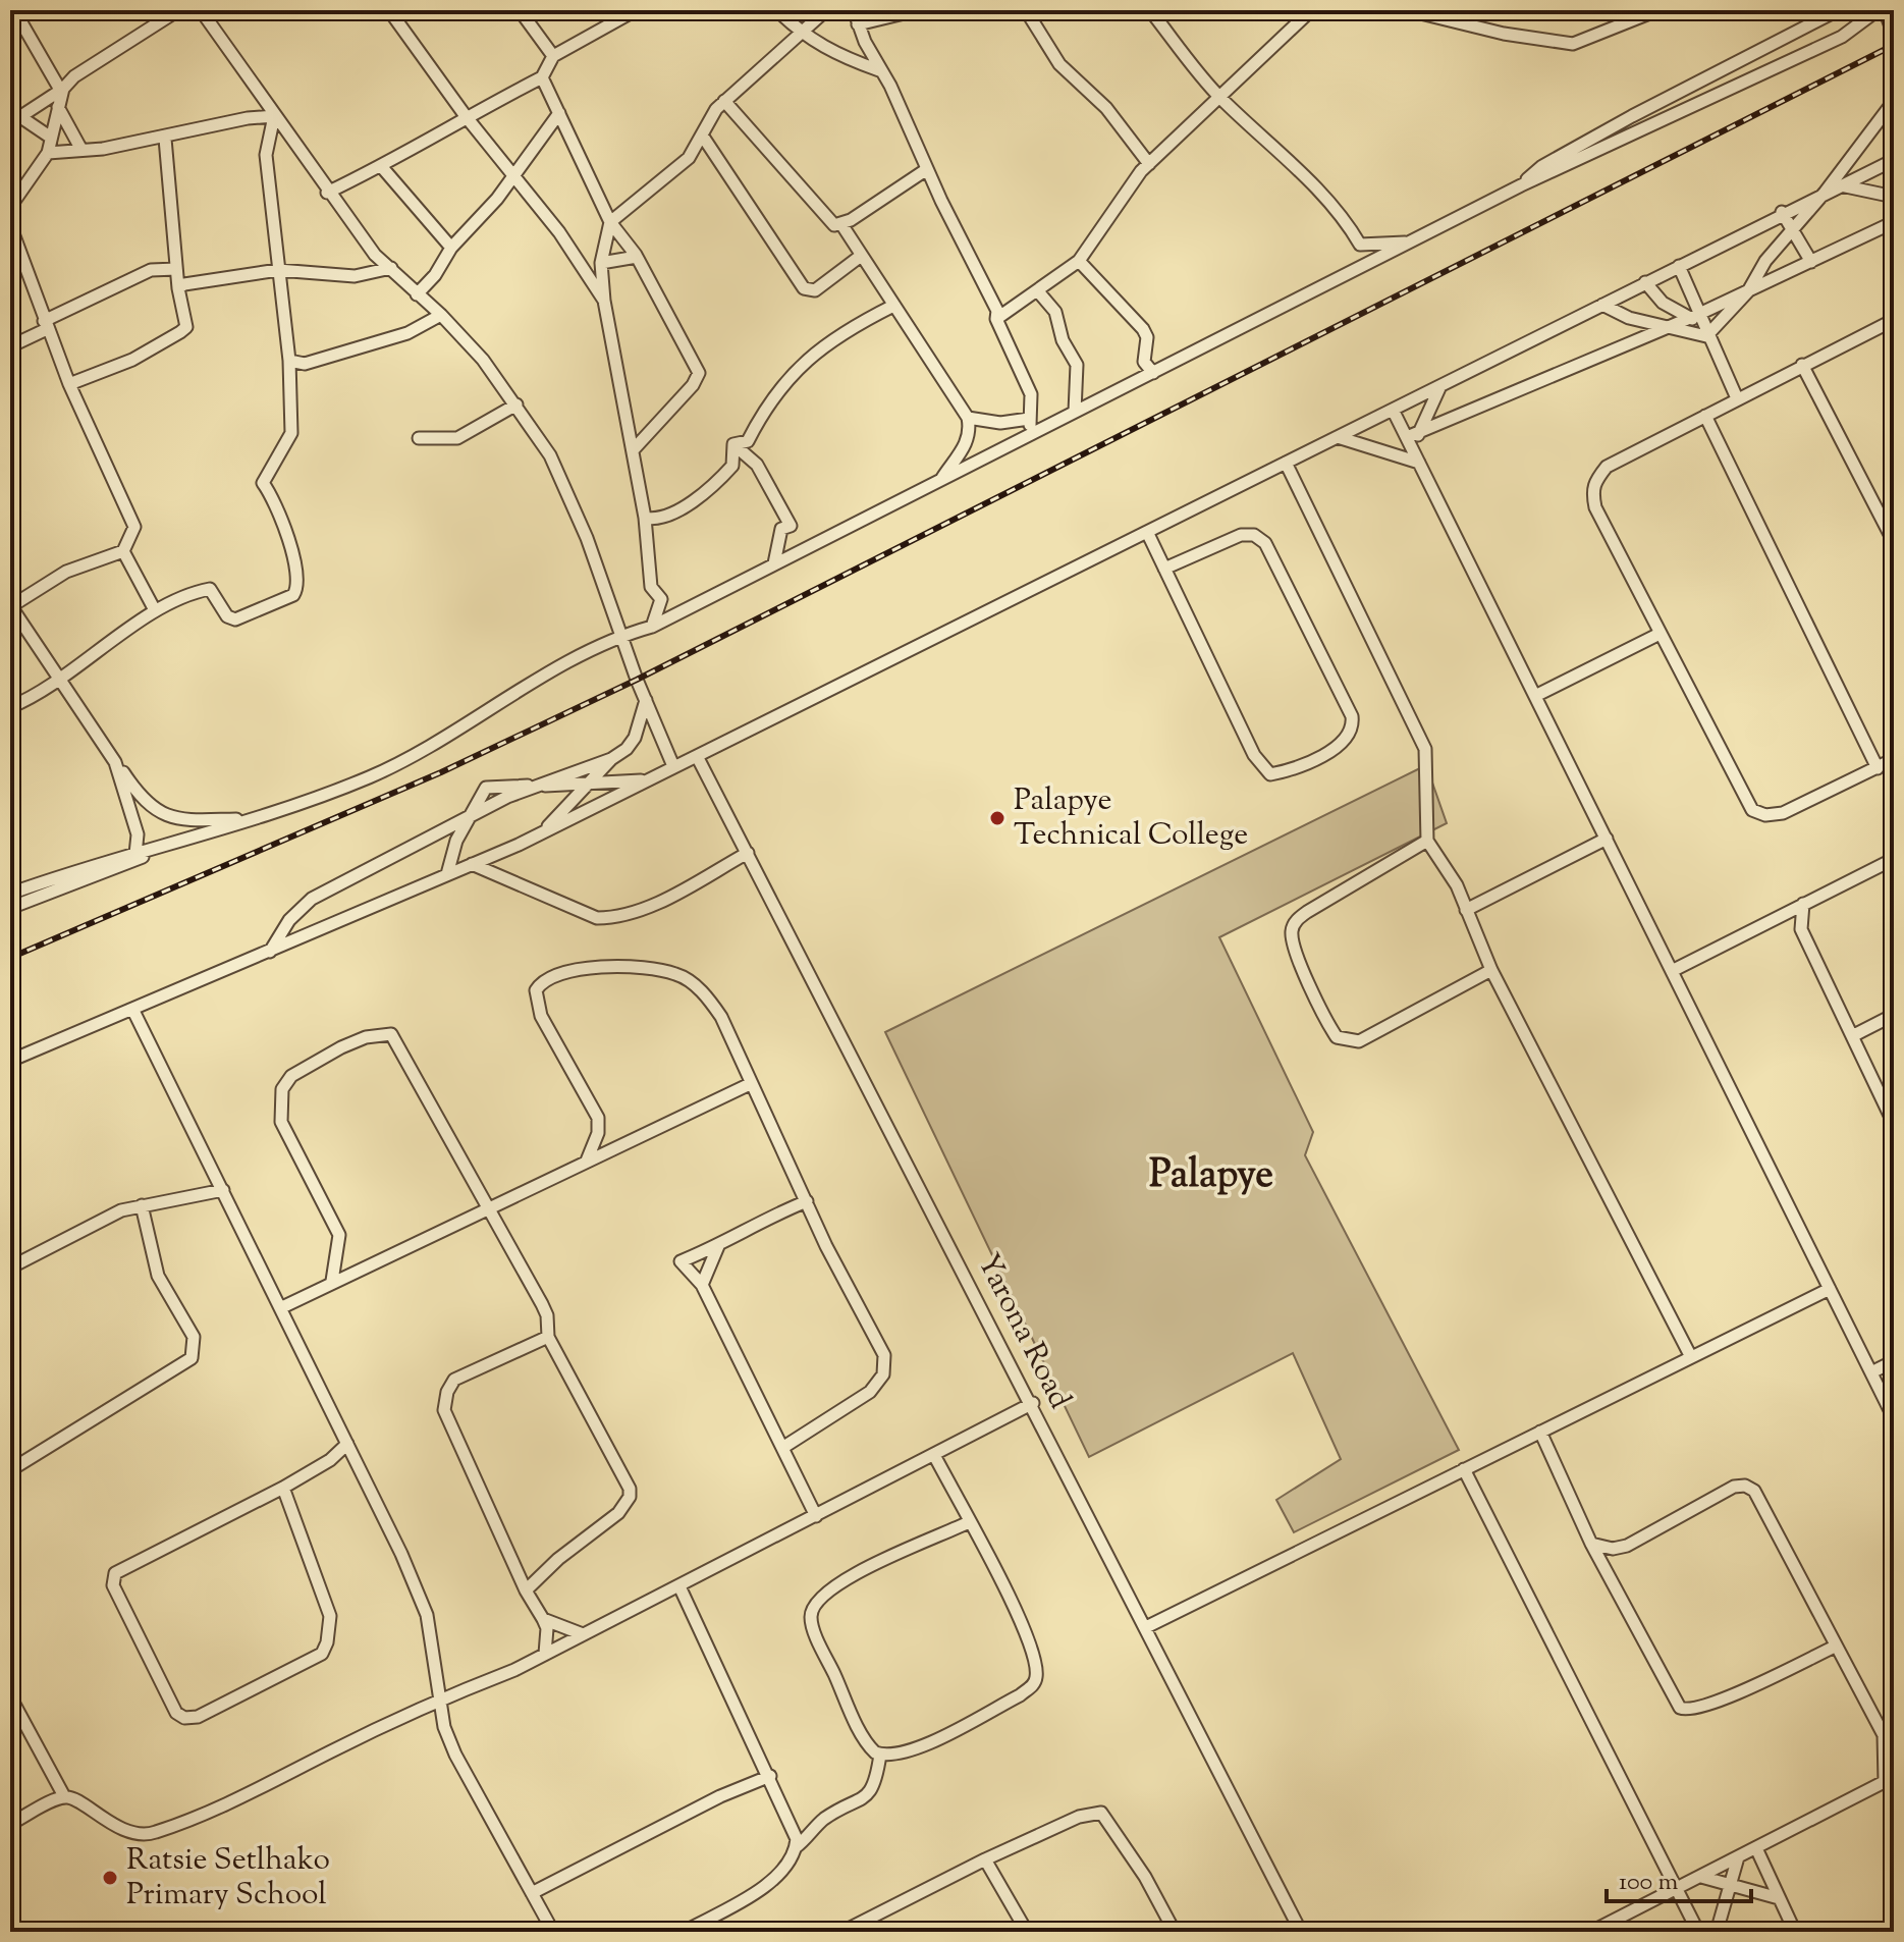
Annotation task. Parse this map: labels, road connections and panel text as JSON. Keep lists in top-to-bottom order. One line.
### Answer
{"streets":{"street":["Yarona Road"]},"districts":["Palapye"],"places":["Palapye Technical College","Ratsie Setlhako Primary School"],"scale_bar":"100 m"}
